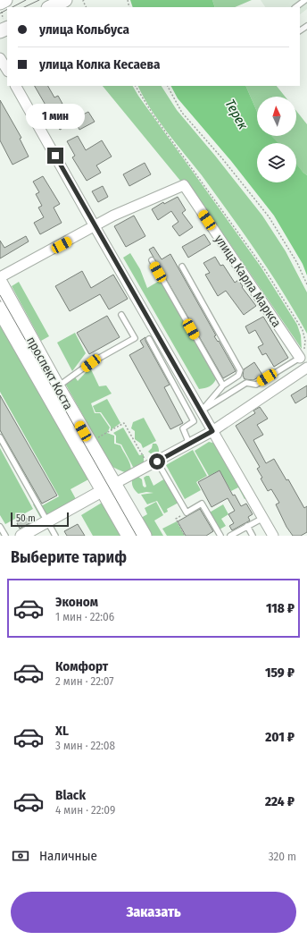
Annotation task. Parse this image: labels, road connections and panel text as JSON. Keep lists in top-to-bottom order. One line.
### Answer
{"streets":{"main road":["проспект Коста"],"street":["улица Карла Маркса"]},"water":["Терек"],"scale_bar":"50 m","north":"top","page":{"banner":["улица Кольбуса","улица Колка Кесаева"],"bubble":"1 мин","scale":"50 m","heading":"Выберите тариф","list":[{"name":"Эконом","note":"1 мин · 22:06","value":"118 ₽"},{"name":"Комфорт","note":"2 мин · 22:07","value":"159 ₽"},{"name":"XL","note":"3 мин · 22:08","value":"201 ₽"},{"name":"Black","note":"4 мин · 22:09","value":"224 ₽"}],"pay":["Наличные","320 m"],"buttons":"Заказать"}}
